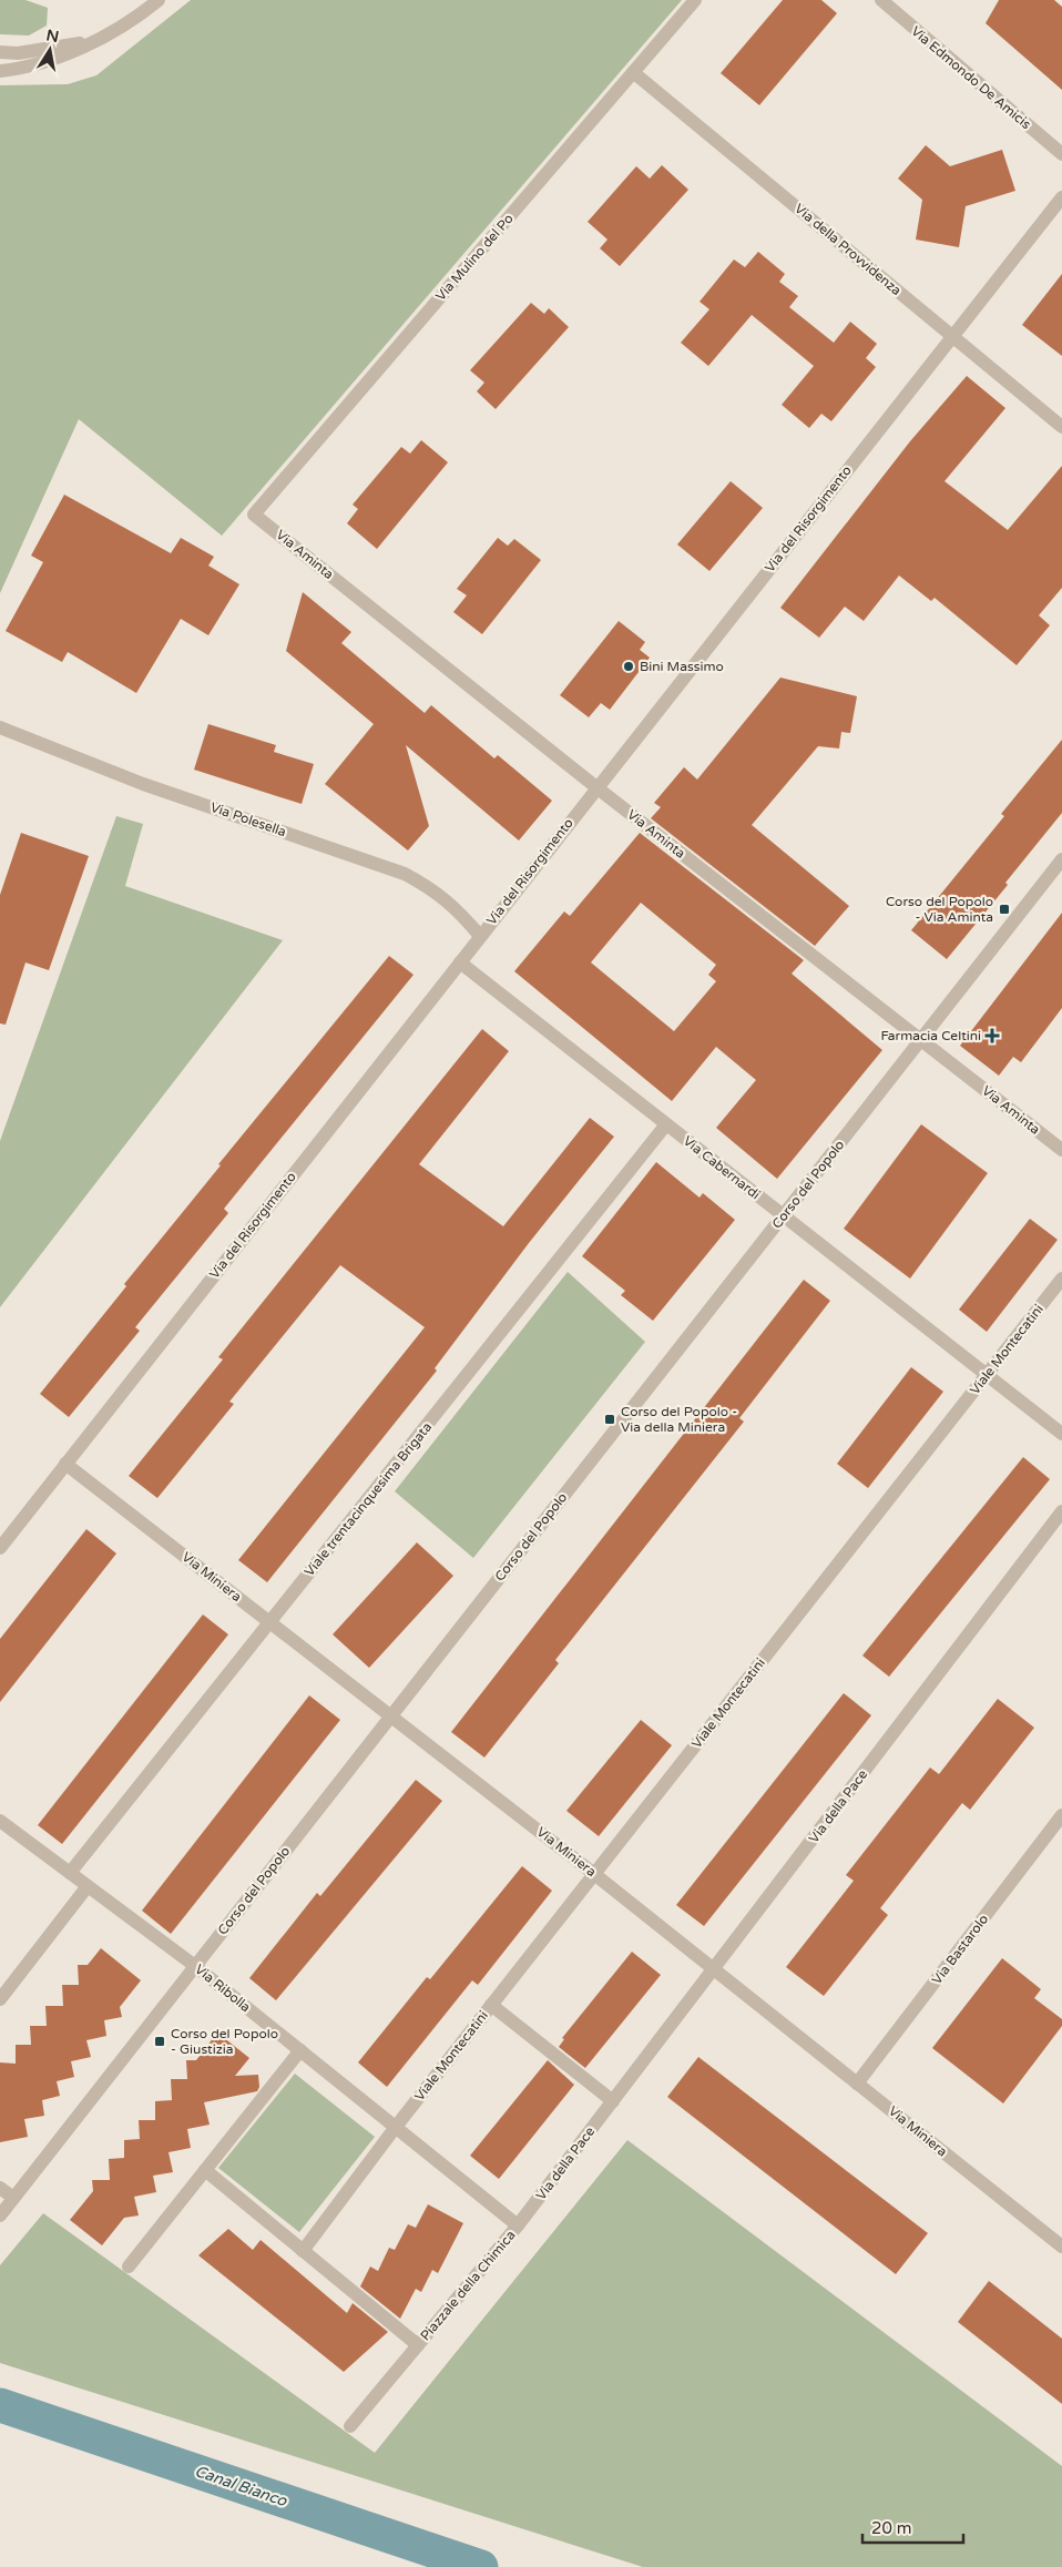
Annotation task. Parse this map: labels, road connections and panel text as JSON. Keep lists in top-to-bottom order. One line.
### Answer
{"streets":{"street":["Via Edmondo De Amicis","Via della Provvidenza","Via Mulino del Po","Via del Risorgimento","Via Aminta","Via Polesella","Via Cabernardi","Corso del Popolo","Viale Montecatini","Viale trentacinquesima Brigata","Via Miniera","Via della Pace","Via Bastarolo","Via Ribolla","Piazzale della Chimica"]},"crossings":[["Via della Provvidenza","Via Mulino del Po"],["Via della Provvidenza","Via del Risorgimento"],["Via Mulino del Po","Via Aminta"],["Via del Risorgimento","Via Aminta"],["Via del Risorgimento","Via Polesella"],["Via del Risorgimento","Via Cabernardi"],["Via del Risorgimento","Via Miniera"],["Via Aminta","Corso del Popolo"],["Via Cabernardi","Corso del Popolo"],["Via Cabernardi","Viale Montecatini"],["Via Cabernardi","Viale trentacinquesima Brigata"],["Corso del Popolo","Via Miniera"],["Corso del Popolo","Via Ribolla"],["Viale Montecatini","Via Miniera"],["Viale Montecatini","Via Ribolla"],["Viale trentacinquesima Brigata","Via Miniera"],["Viale trentacinquesima Brigata","Via Ribolla"],["Via Miniera","Via della Pace"],["Via Miniera","Via Bastarolo"],["Via della Pace","Via Ribolla"],["Via della Pace","Piazzale della Chimica"],["Via Ribolla","Piazzale della Chimica"]],"water":["Canal Bianco"],"places":{"other":["Bini Massimo"],"transit":["Corso del Popolo - Via Aminta","Corso del Popolo - Via della Miniera","Corso del Popolo - Giustizia"],"health":["Farmacia Celtini"]},"scale_bar":"20 m","north":"top"}
